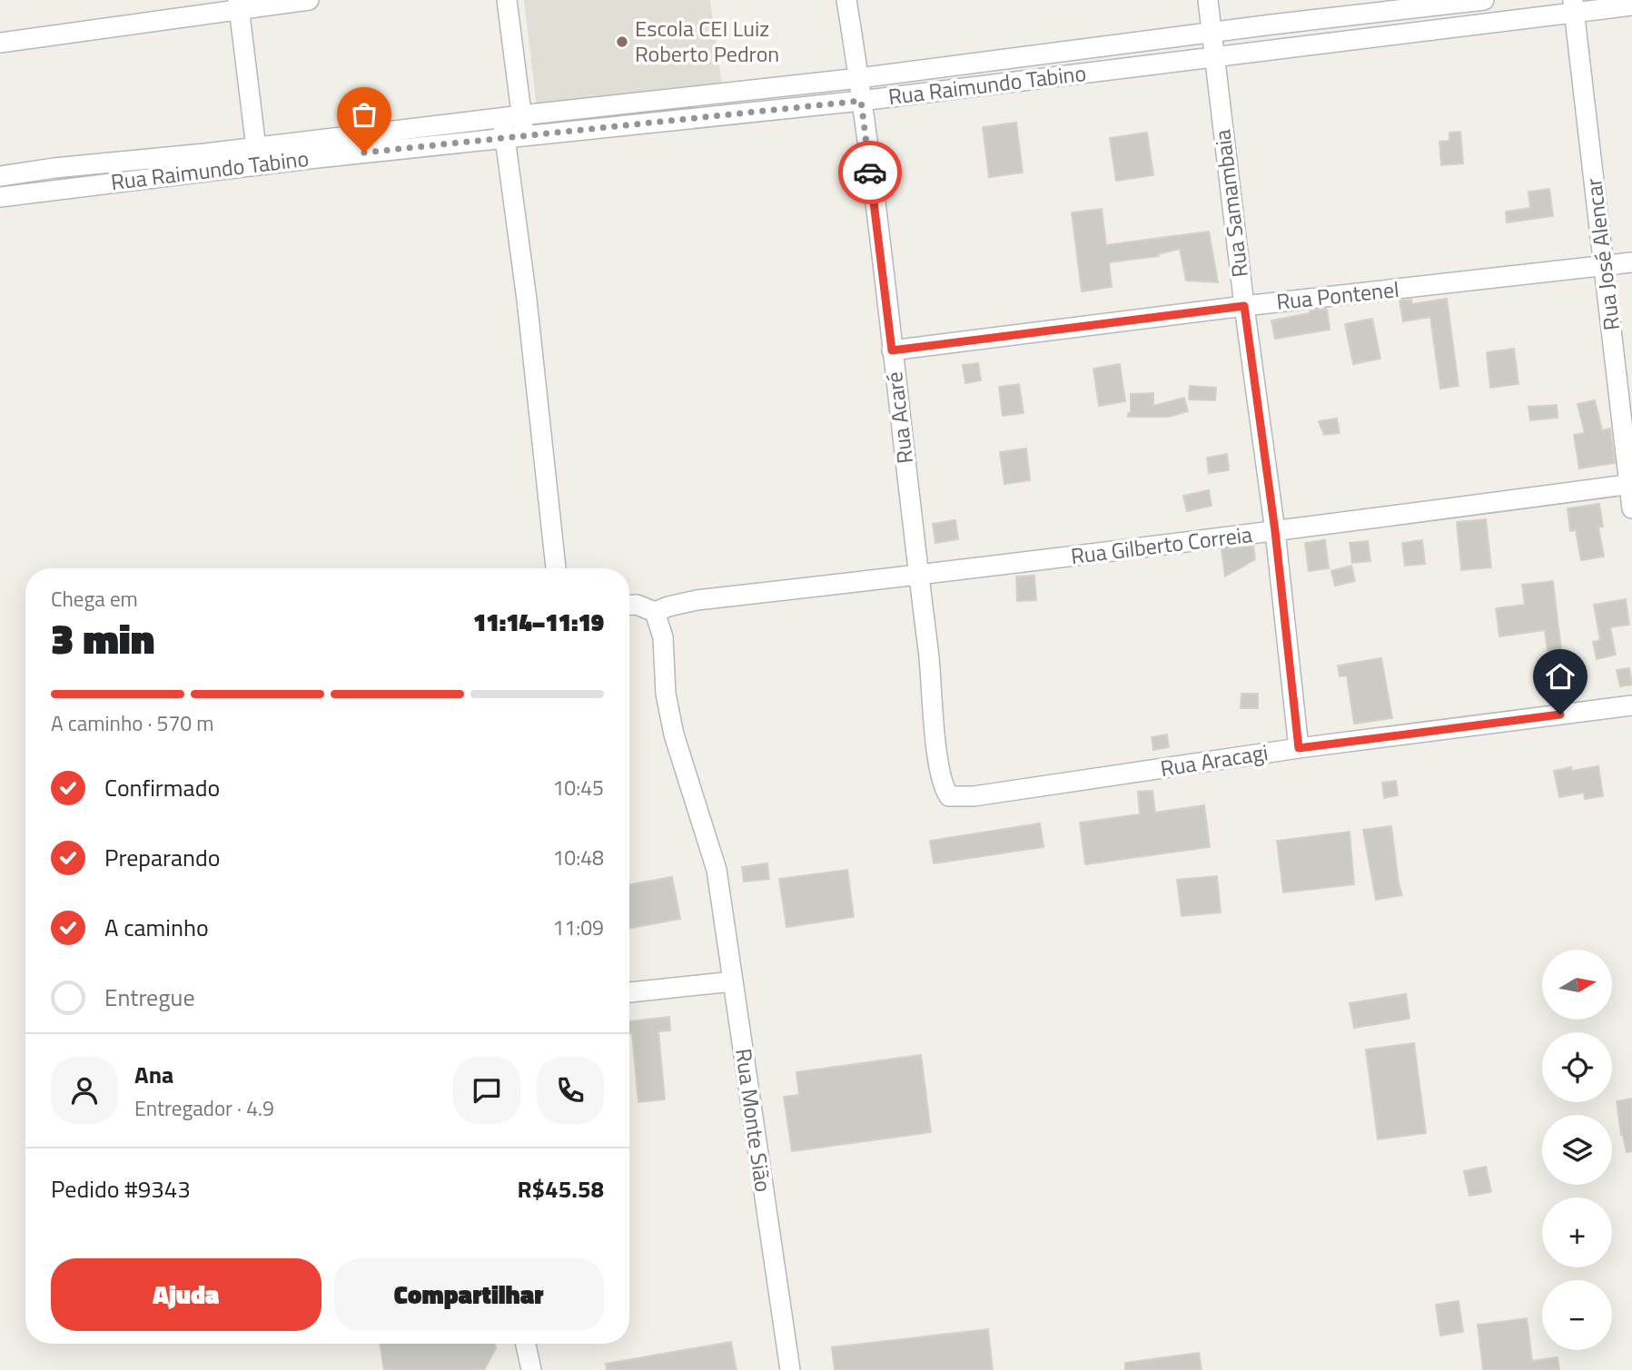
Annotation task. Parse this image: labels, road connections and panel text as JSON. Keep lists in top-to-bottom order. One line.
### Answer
{"streets":{"street":["Rua Raimundo Tabino","Rua Samambaia","Rua José Alencar","Rua Pontenel","Rua Acaré","Rua Gilberto Correia","Rua Aracagi","Rua Monte Sião"]},"crossings":[["Rua Raimundo Tabino","Rua Samambaia"],["Rua Raimundo Tabino","Rua José Alencar"],["Rua Raimundo Tabino","Rua Acaré"],["Rua Samambaia","Rua Pontenel"],["Rua Samambaia","Rua Gilberto Correia"],["Rua Samambaia","Rua Aracagi"],["Rua José Alencar","Rua Pontenel"],["Rua José Alencar","Rua Gilberto Correia"],["Rua Pontenel","Rua Acaré"],["Rua Acaré","Rua Gilberto Correia"],["Rua Acaré","Rua Aracagi"],["Rua Gilberto Correia","Rua Monte Sião"]],"places":["Escola CEI Luiz Roberto Pedron"],"north":"right","page":{"heading":["3 min","Chega em","11:14–11:19"],"panel":["Ana","Entregador · 4.9","Pedido #9343","R$45.58"],"bar":"A caminho · 570 m","list":[["Confirmado","10:45"],["Preparando","10:48"],["A caminho","11:09"],"Entregue"],"map_buttons":["+","−"],"buttons":["Ajuda","Compartilhar"]}}
